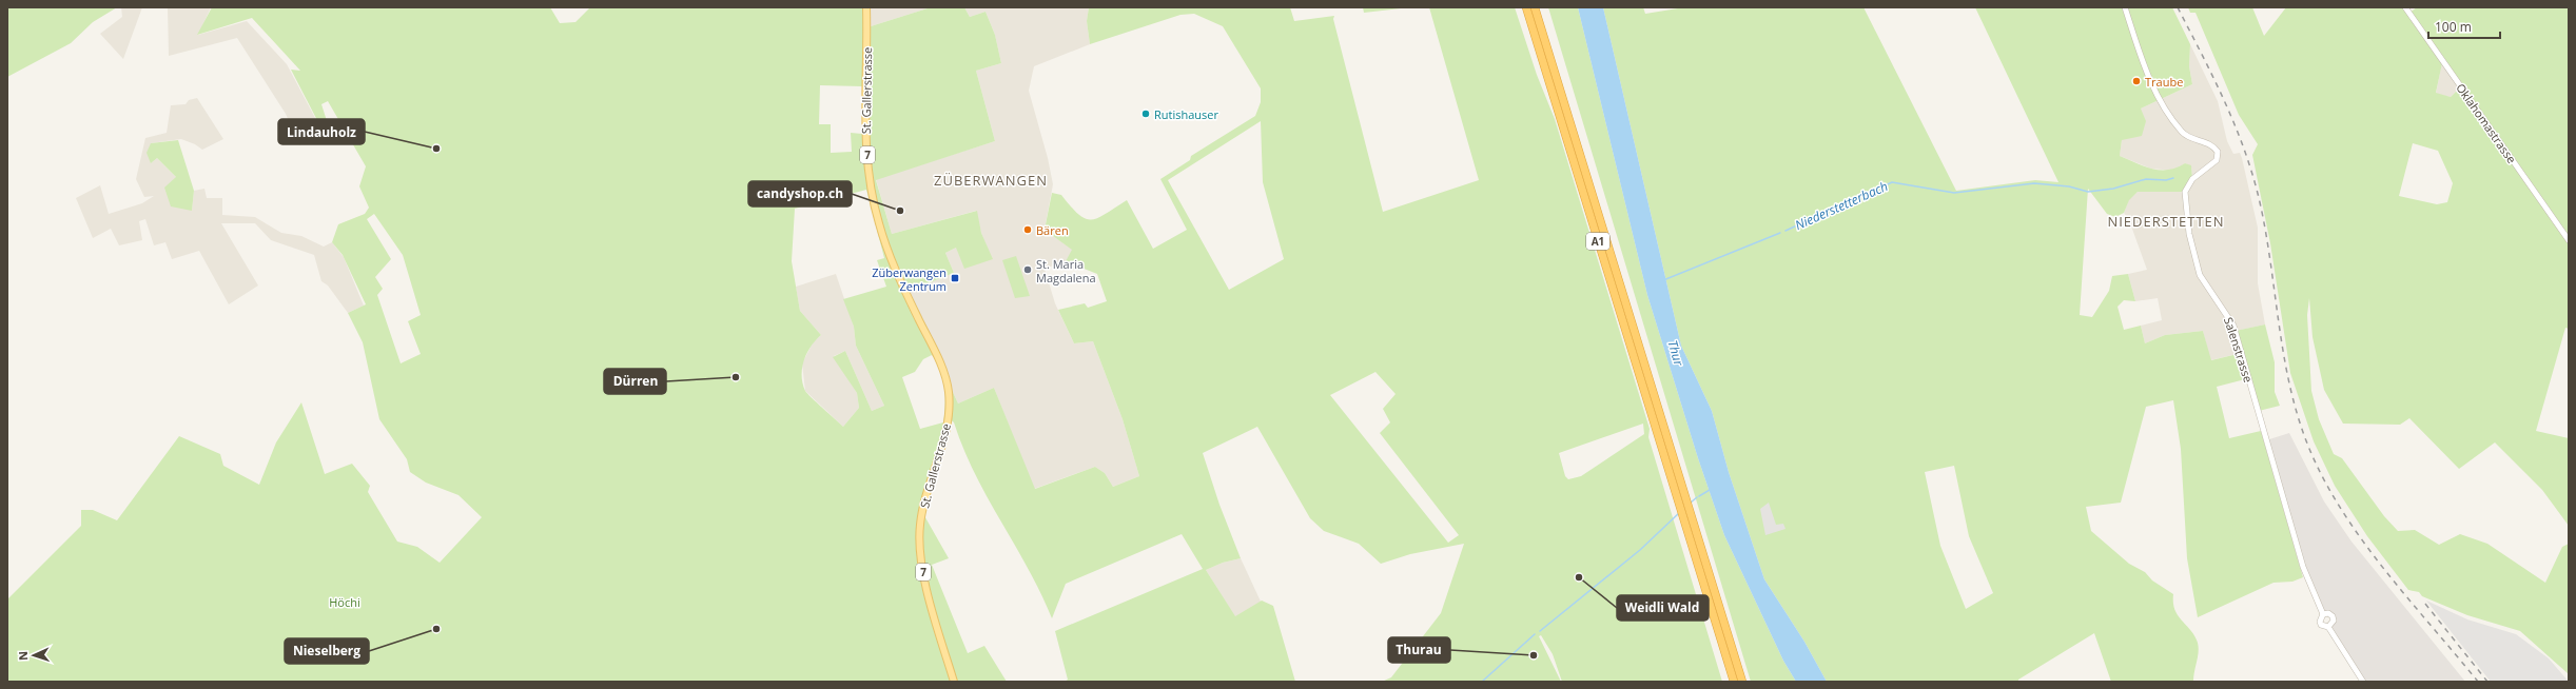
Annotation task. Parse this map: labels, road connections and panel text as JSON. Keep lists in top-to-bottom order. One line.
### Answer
{"streets":{"highway":["A1"],"main road":["St. Gallerstrasse","7"],"street":["Oklahomastrasse","Salenstrasse"]},"districts":["ZÜBERWANGEN","NIEDERSTETTEN"],"water":["Niederstetterbach","Thur"],"parks":["Höchi"],"places":{"other":["Traube","Rutishauser","Lindauholz","candyshop.ch","Bären","St. Maria Magdalena","Dürren","Weidli Wald","Nieselberg","Thurau"],"transit":["Züberwangen Zentrum"]},"scale_bar":"100 m","north":"left"}
